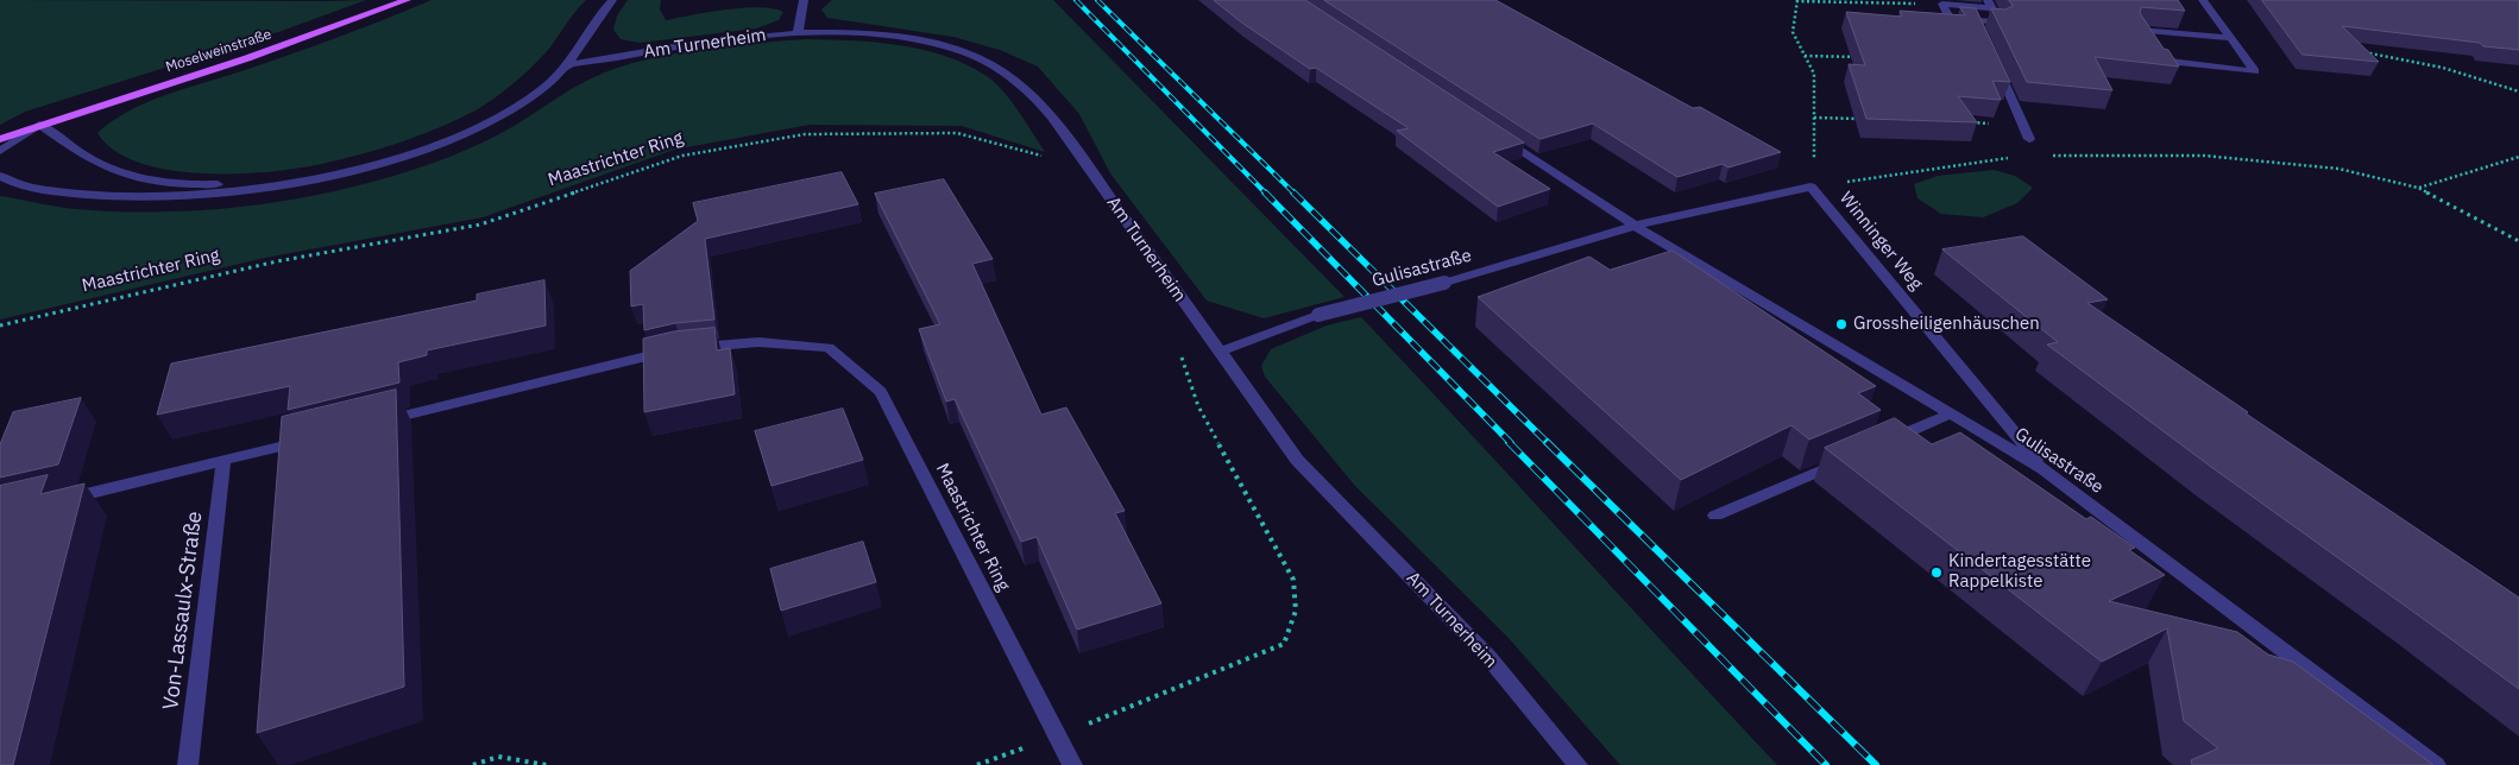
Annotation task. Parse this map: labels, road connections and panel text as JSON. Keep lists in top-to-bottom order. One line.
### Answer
{"streets":{"main road":["Moselweinstraße"],"street":["Am Turnerheim","Maastrichter Ring","Winninger Weg","Gulisastraße","Von-Lassaulx-Straße"]},"crossings":[["Am Turnerheim","Gulisastraße"],["Winninger Weg","Gulisastraße"]],"places":["Grossheiligenhäuschen","Kindertagesstätte Rappelkiste"]}
